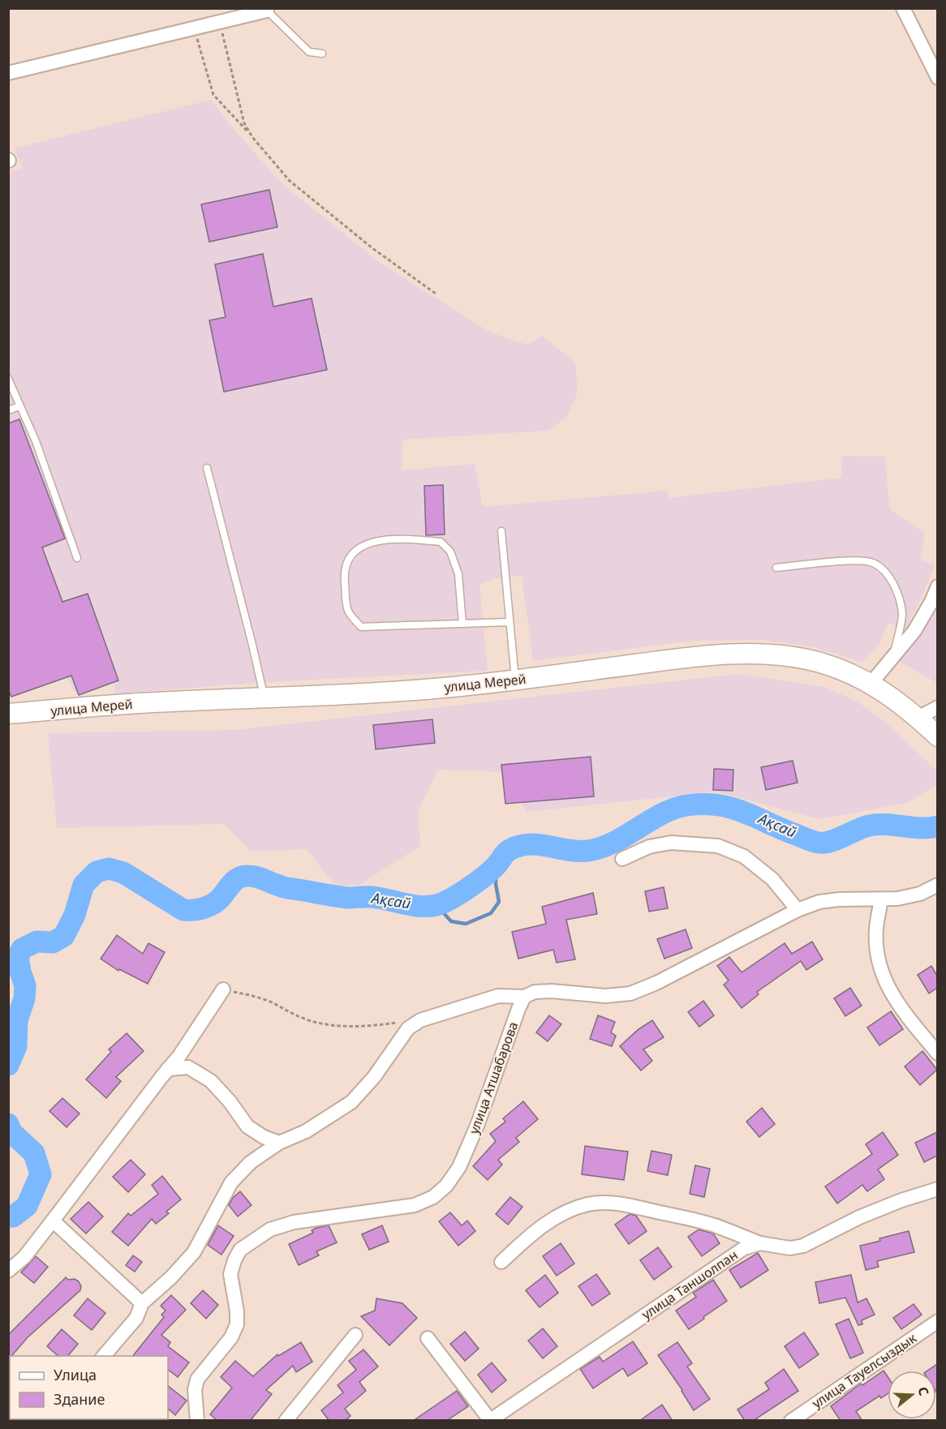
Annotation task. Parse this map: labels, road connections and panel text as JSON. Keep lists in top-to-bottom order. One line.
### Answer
{"streets":{"main road":["улица Мерей"],"street":["улица Атшабарова","улица Таншолпан","улица Тауелсыздык"]},"water":["Ақсай"],"legend":["Улица","Здание"],"north":"right"}
